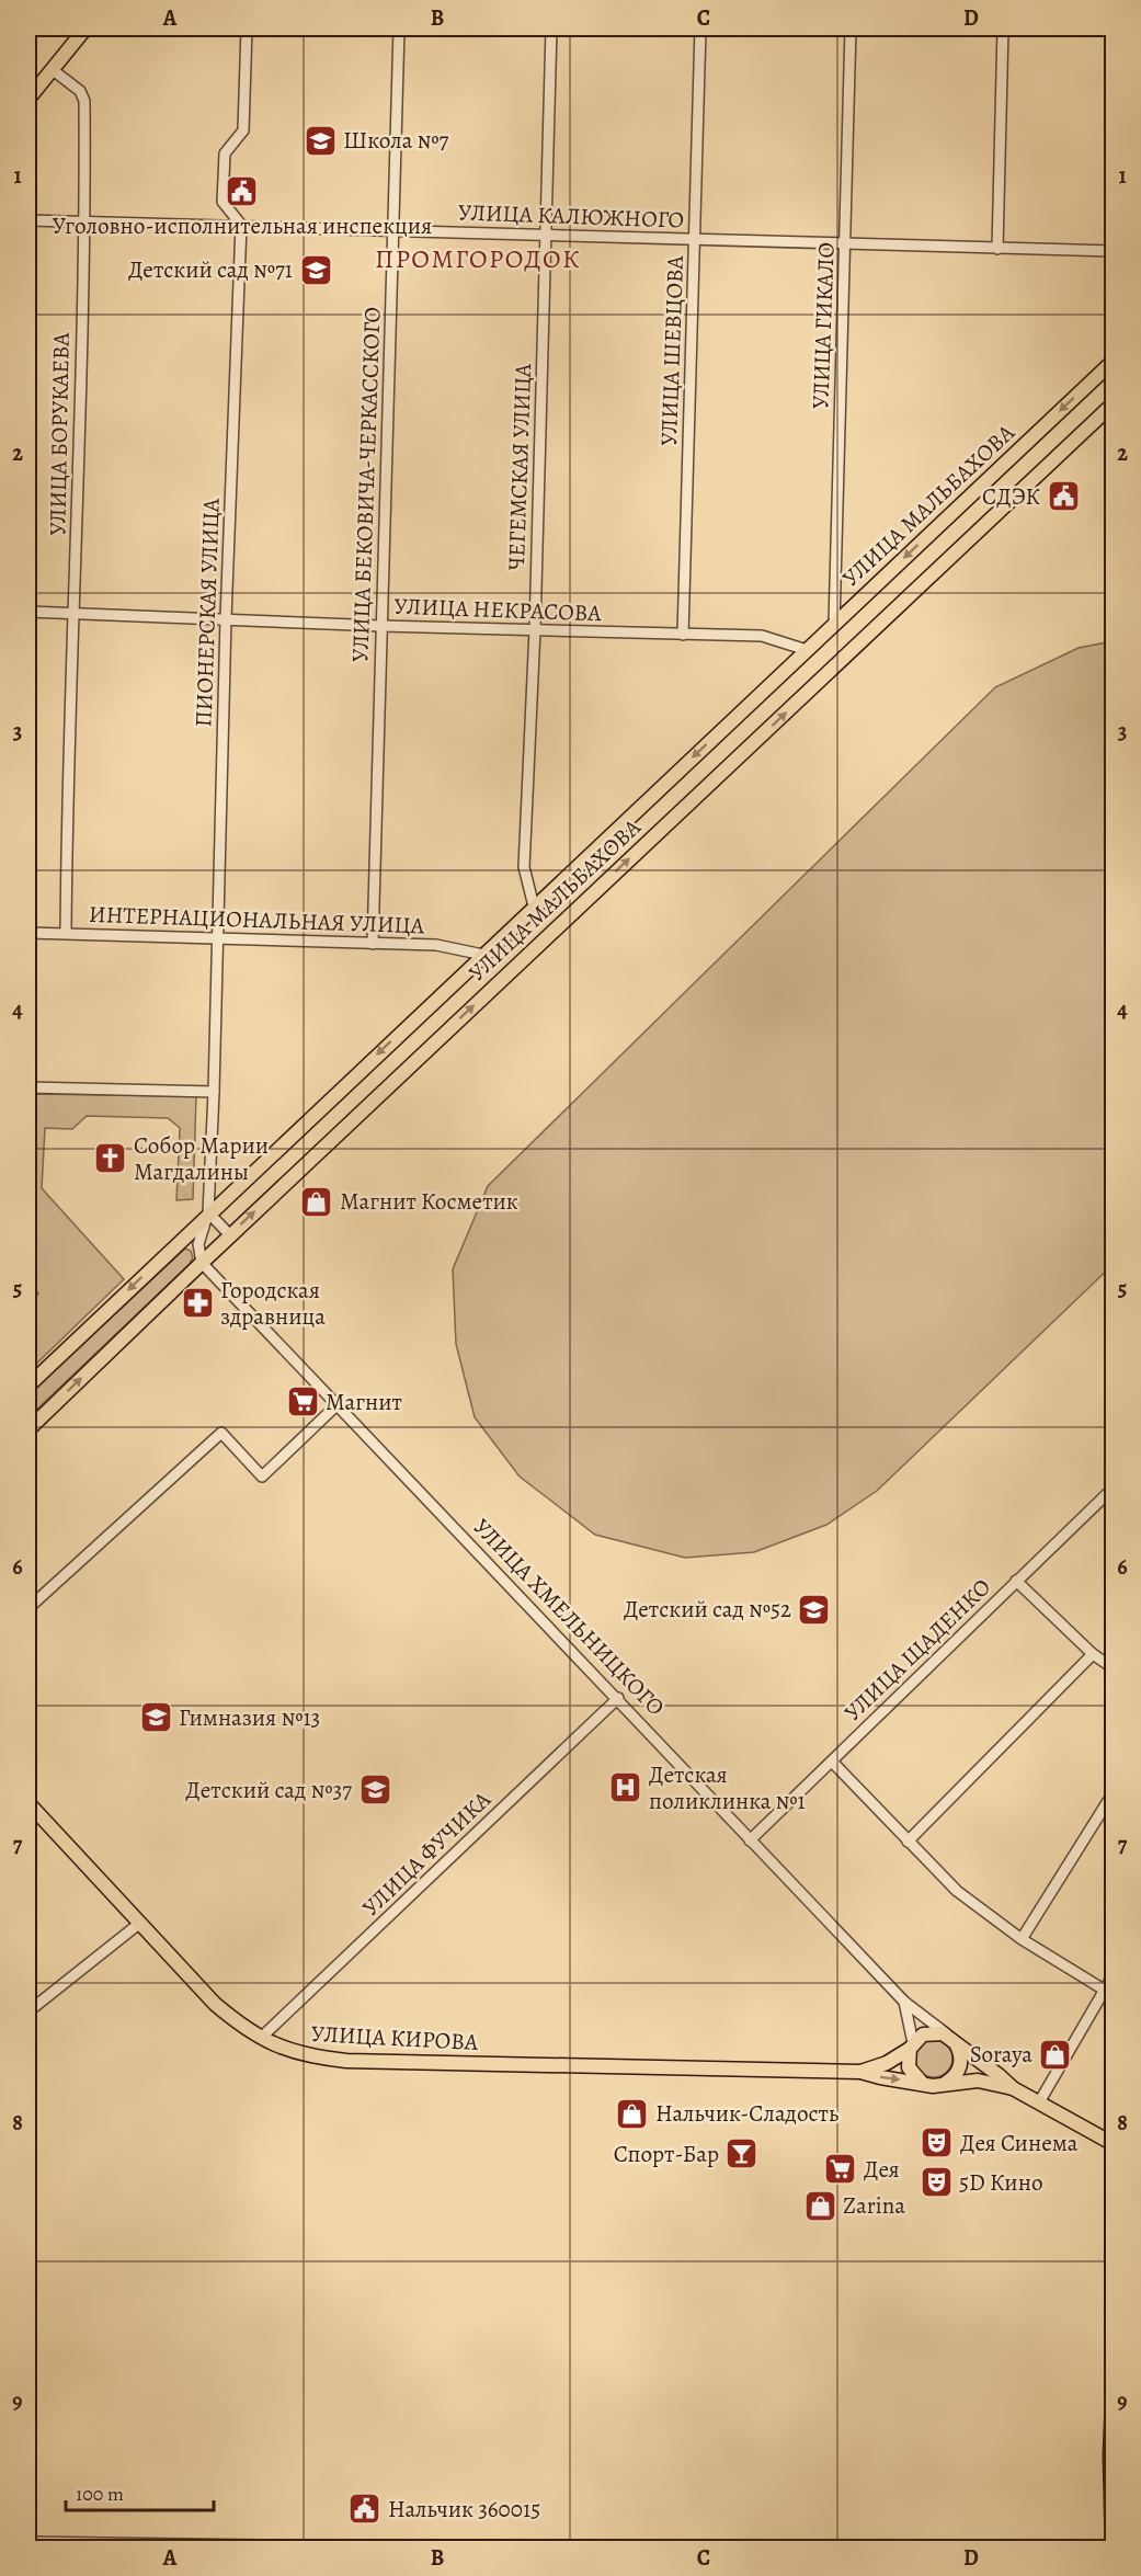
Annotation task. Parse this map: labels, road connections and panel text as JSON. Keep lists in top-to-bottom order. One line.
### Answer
{"streets":{"main road":["УЛИЦА МАЛЬБАХОВА","УЛИЦА КИРОВА"],"street":["УЛИЦА КАЛЮЖНОГО","УЛИЦА ГИКАЛО","УЛИЦА ШЕВЦОВА","УЛИЦА БОРУКАЕВА","ЧЕГЕМСКАЯ УЛИЦА","УЛИЦА БЕКОВИЧА-ЧЕРКАССКОГО","УЛИЦА НЕКРАСОВА","ПИОНЕРСКАЯ УЛИЦА","ИНТЕРНАЦИОНАЛЬНАЯ УЛИЦА","УЛИЦА ХМЕЛЬНИЦКОГО","УЛИЦА ЩАДЕНКО","УЛИЦА ФУЧИКА"]},"crossings":[["УЛИЦА КАЛЮЖНОГО","УЛИЦА ГИКАЛО"],["УЛИЦА КАЛЮЖНОГО","УЛИЦА ШЕВЦОВА"],["УЛИЦА КАЛЮЖНОГО","УЛИЦА БОРУКАЕВА"],["УЛИЦА КАЛЮЖНОГО","ЧЕГЕМСКАЯ УЛИЦА"],["УЛИЦА КАЛЮЖНОГО","УЛИЦА БЕКОВИЧА-ЧЕРКАССКОГО"],["УЛИЦА КАЛЮЖНОГО","ПИОНЕРСКАЯ УЛИЦА"],["УЛИЦА ГИКАЛО","УЛИЦА МАЛЬБАХОВА"],["УЛИЦА ШЕВЦОВА","УЛИЦА НЕКРАСОВА"],["УЛИЦА БОРУКАЕВА","УЛИЦА НЕКРАСОВА"],["УЛИЦА БОРУКАЕВА","ИНТЕРНАЦИОНАЛЬНАЯ УЛИЦА"],["ЧЕГЕМСКАЯ УЛИЦА","УЛИЦА МАЛЬБАХОВА"],["ЧЕГЕМСКАЯ УЛИЦА","УЛИЦА НЕКРАСОВА"],["УЛИЦА БЕКОВИЧА-ЧЕРКАССКОГО","УЛИЦА НЕКРАСОВА"],["УЛИЦА БЕКОВИЧА-ЧЕРКАССКОГО","ИНТЕРНАЦИОНАЛЬНАЯ УЛИЦА"],["УЛИЦА МАЛЬБАХОВА","УЛИЦА НЕКРАСОВА"],["УЛИЦА МАЛЬБАХОВА","ПИОНЕРСКАЯ УЛИЦА"],["УЛИЦА МАЛЬБАХОВА","ИНТЕРНАЦИОНАЛЬНАЯ УЛИЦА"],["УЛИЦА МАЛЬБАХОВА","УЛИЦА ХМЕЛЬНИЦКОГО"],["УЛИЦА НЕКРАСОВА","ПИОНЕРСКАЯ УЛИЦА"],["ПИОНЕРСКАЯ УЛИЦА","ИНТЕРНАЦИОНАЛЬНАЯ УЛИЦА"],["УЛИЦА ХМЕЛЬНИЦКОГО","УЛИЦА ЩАДЕНКО"],["УЛИЦА ХМЕЛЬНИЦКОГО","УЛИЦА ФУЧИКА"],["УЛИЦА ФУЧИКА","УЛИЦА КИРОВА"]],"districts":["ПРОМГОРОДОК"],"places":{"school or university":["Школа №7","Детский сад №71","Детский сад №52","Гимназия №13","Детский сад №37"],"public building":["Уголовно-исполнительная инспекция","СДЭК","Нальчик 360015"],"church":["Собор Марии Магдалины"],"shop":["Магнит Косметик","Soraya","Нальчик-Сладость","Zarina"],"pharmacy":["Городская здравница"],"supermarket":["Магнит","Дея"],"hospital":["Детская поликлинка №1"],"theatre":["Дея Синема","5D Кино"],"bar":["Спорт-Бар"]},"scale_bar":"100 m","grid":{"columns":["A","B","C","D"],"rows":["1","2","3","4","5","6","7","8","9"]}}
